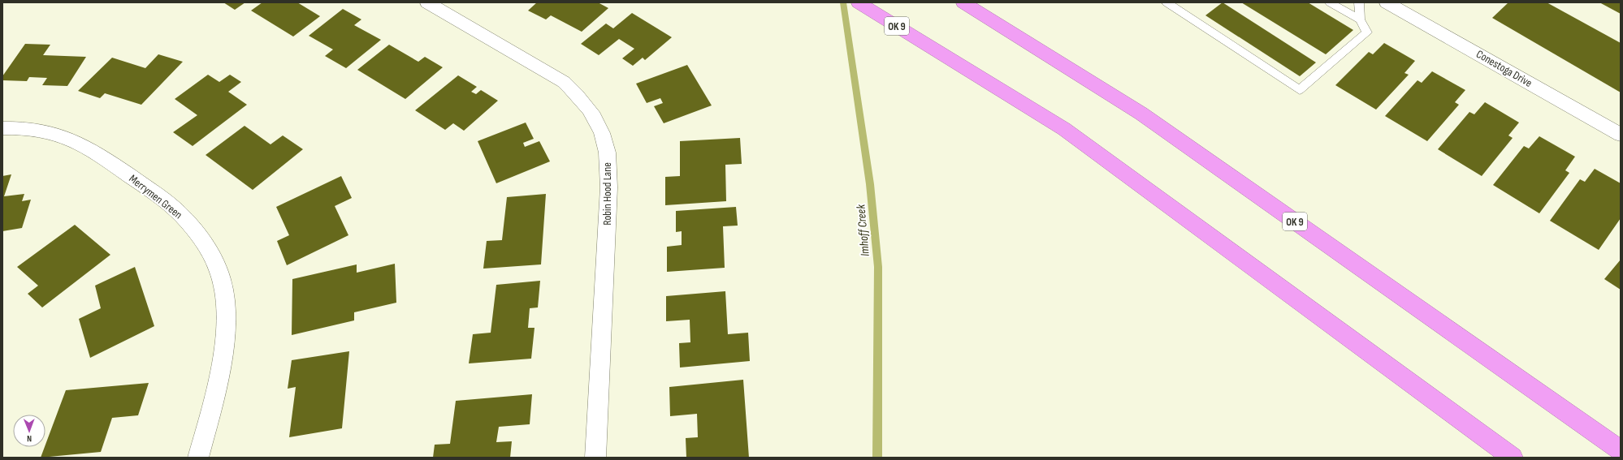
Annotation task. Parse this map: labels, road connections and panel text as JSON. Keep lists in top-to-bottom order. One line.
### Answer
{"streets":{"highway":["OK 9"],"street":["Conestoga Drive","Robin Hood Lane","Merrymen Green"]},"water":["Imhoff Creek"],"north":"bottom"}
